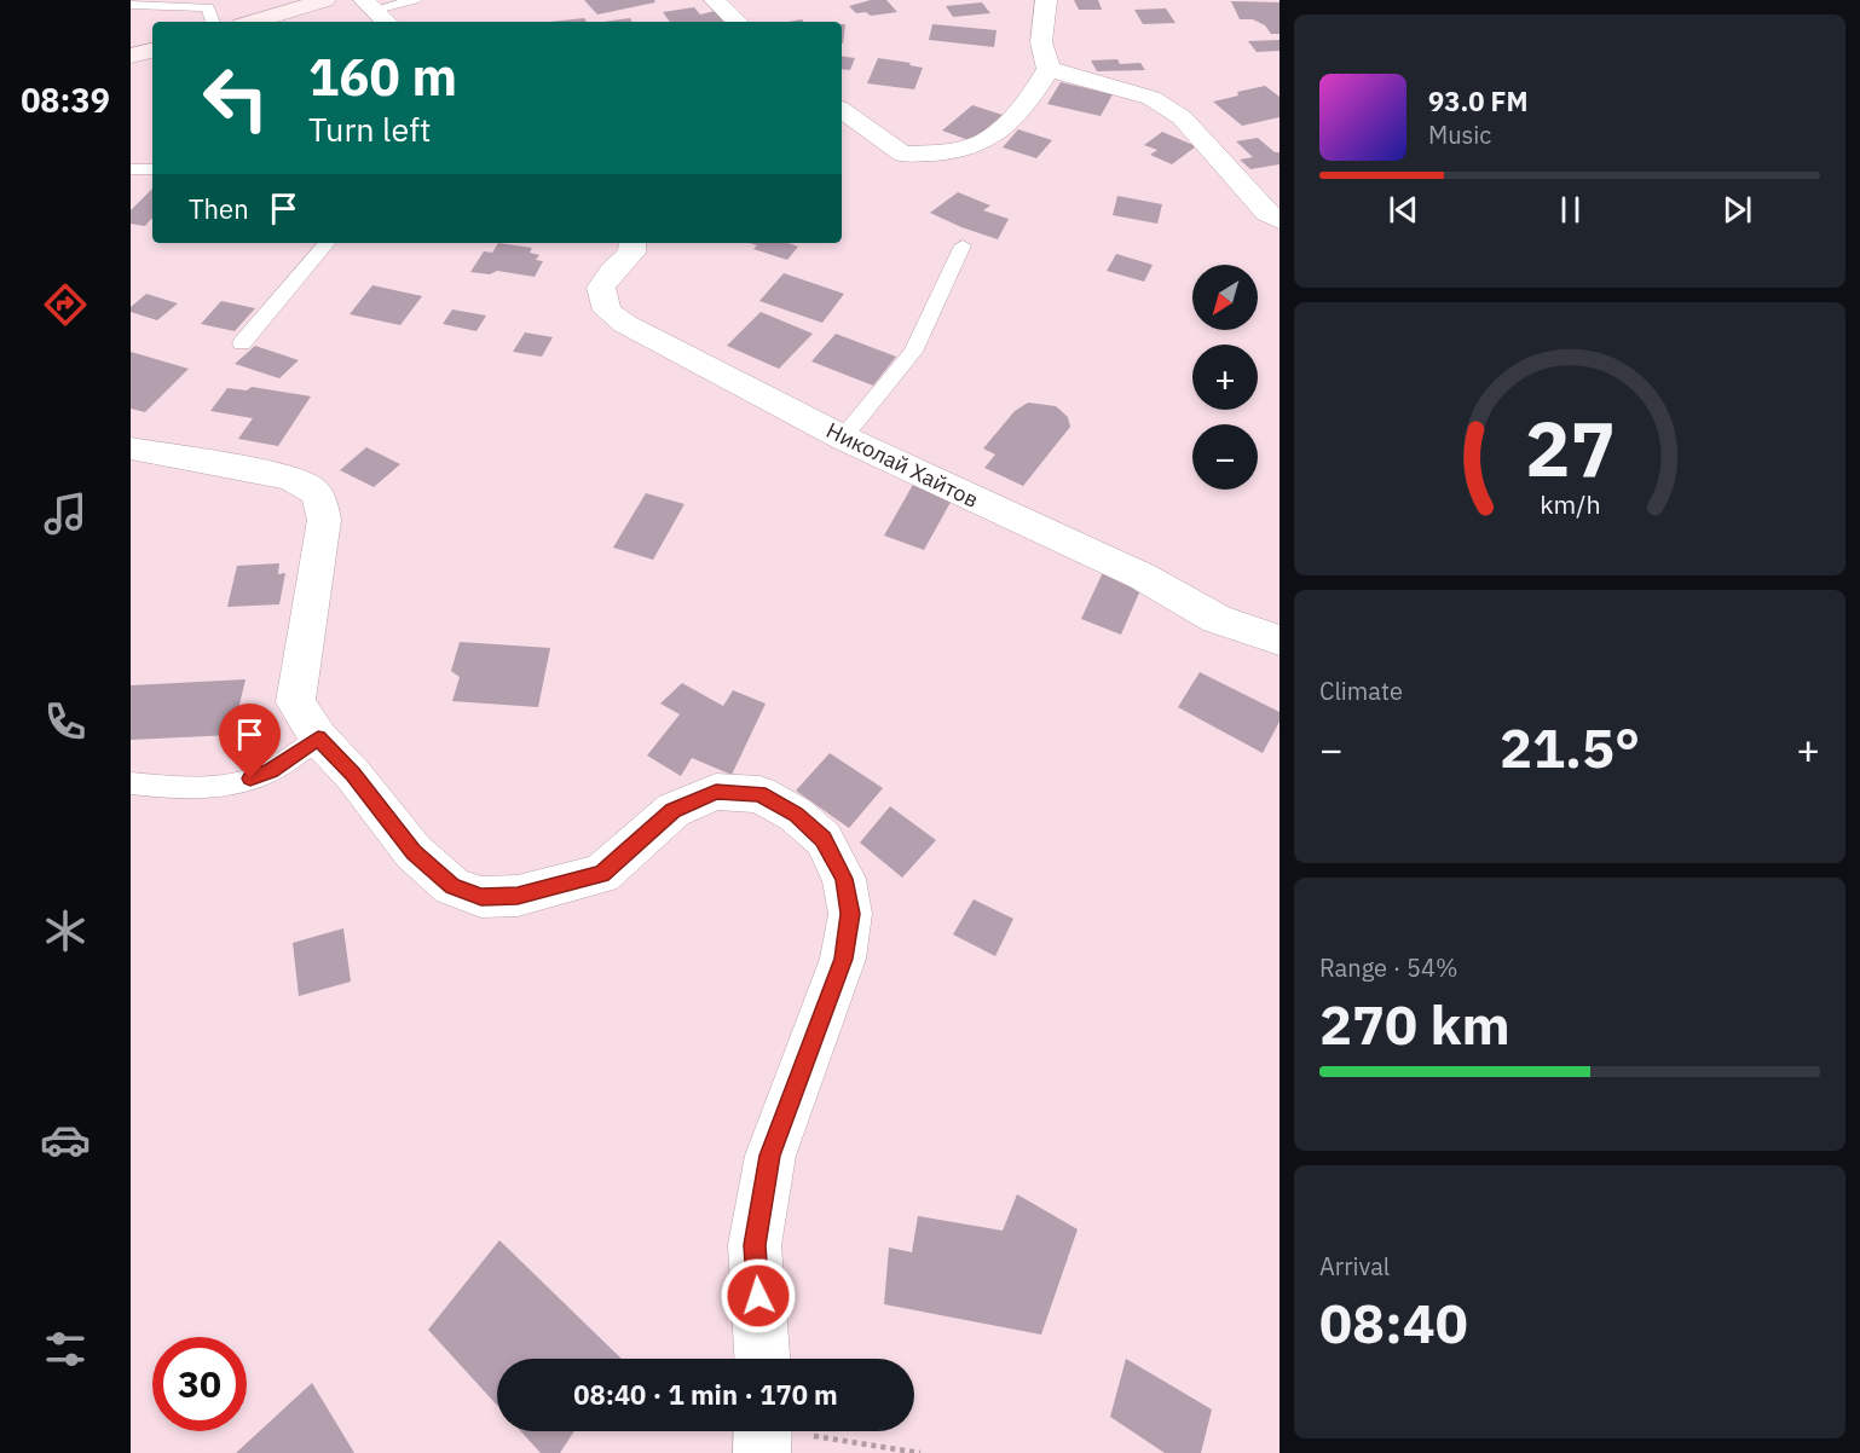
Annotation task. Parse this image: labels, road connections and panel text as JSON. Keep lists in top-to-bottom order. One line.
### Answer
{"streets":{"street":["Николай Хайтов"]},"north":"bottom left","page":{"tabs":"08:39","turn":["160 m","Turn left"],"song":["93.0 FM","Music"],"then":"Then","map_buttons":["+","−"],"tile":["Climate",["Range · 54%","270 km"],["Arrival","08:40"]],"heat":["−","21.5°","+"],"limit":"30","trip":"08:40 · 1 min · 170 m","gauge":["27","km/h"]}}
